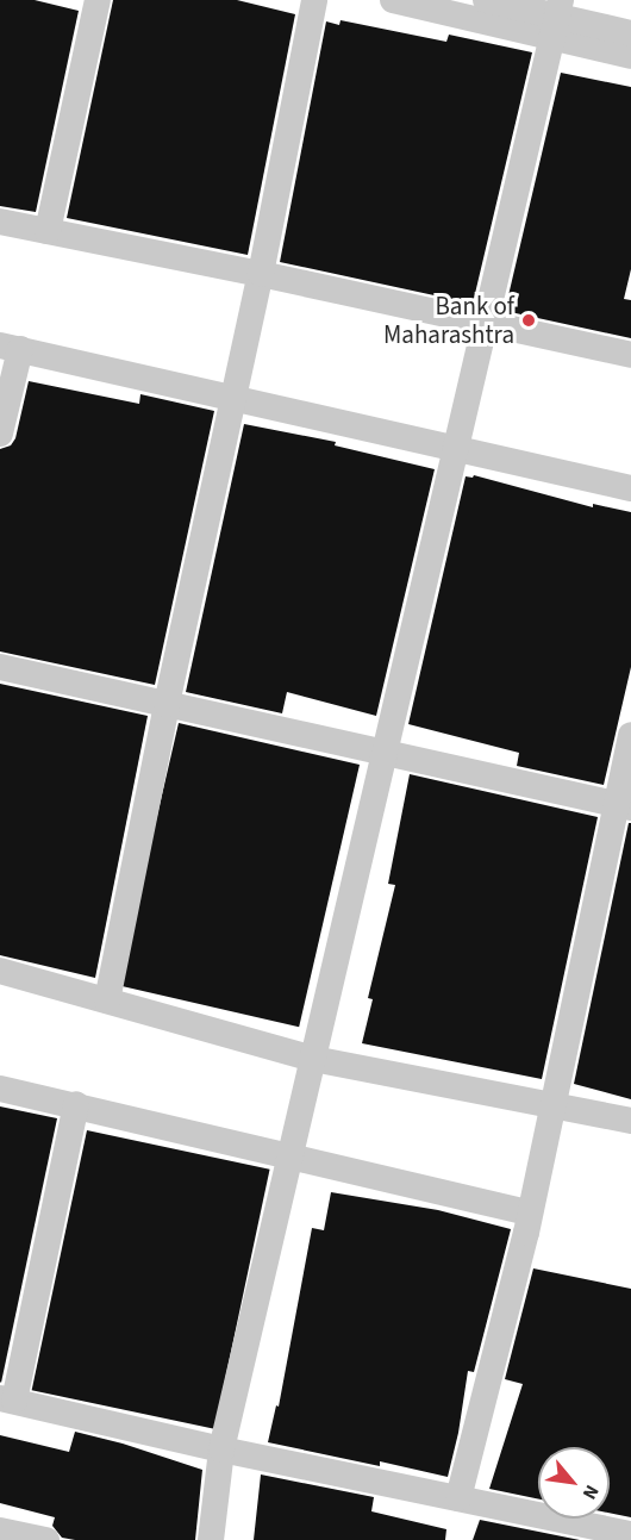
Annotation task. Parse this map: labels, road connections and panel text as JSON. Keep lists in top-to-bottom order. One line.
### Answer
{"places":["Bank of Maharashtra"],"north":"bottom right"}
